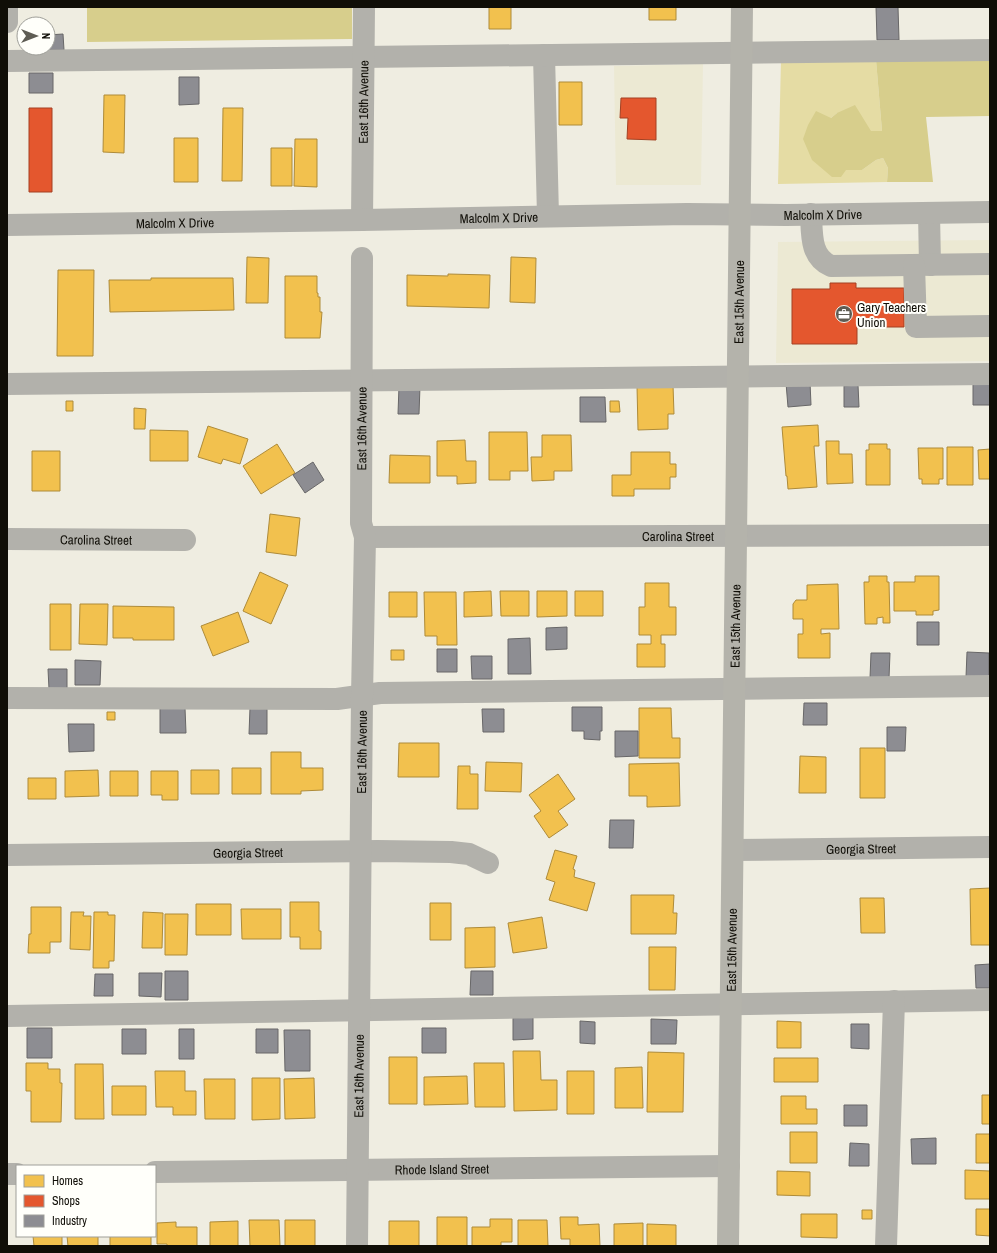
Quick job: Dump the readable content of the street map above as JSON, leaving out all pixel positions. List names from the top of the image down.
{
  "streets": {
    "main road": ["East 15th Avenue"],
    "street": [
      "East 16th Avenue",
      "Malcolm X Drive",
      "Carolina Street",
      "Georgia Street",
      "Rhode Island Street"
    ]
  },
  "crossings": [
    ["East 16th Avenue", "Malcolm X Drive"],
    ["East 16th Avenue", "Carolina Street"],
    ["East 16th Avenue", "Georgia Street"],
    ["East 16th Avenue", "Rhode Island Street"],
    ["Malcolm X Drive", "East 15th Avenue"],
    ["East 15th Avenue", "Carolina Street"],
    ["East 15th Avenue", "Georgia Street"],
    ["East 15th Avenue", "Rhode Island Street"]
  ],
  "places": {
    "office": ["Gary Teachers Union"]
  },
  "legend": ["Homes", "Shops", "Industry"],
  "north": "right"
}
